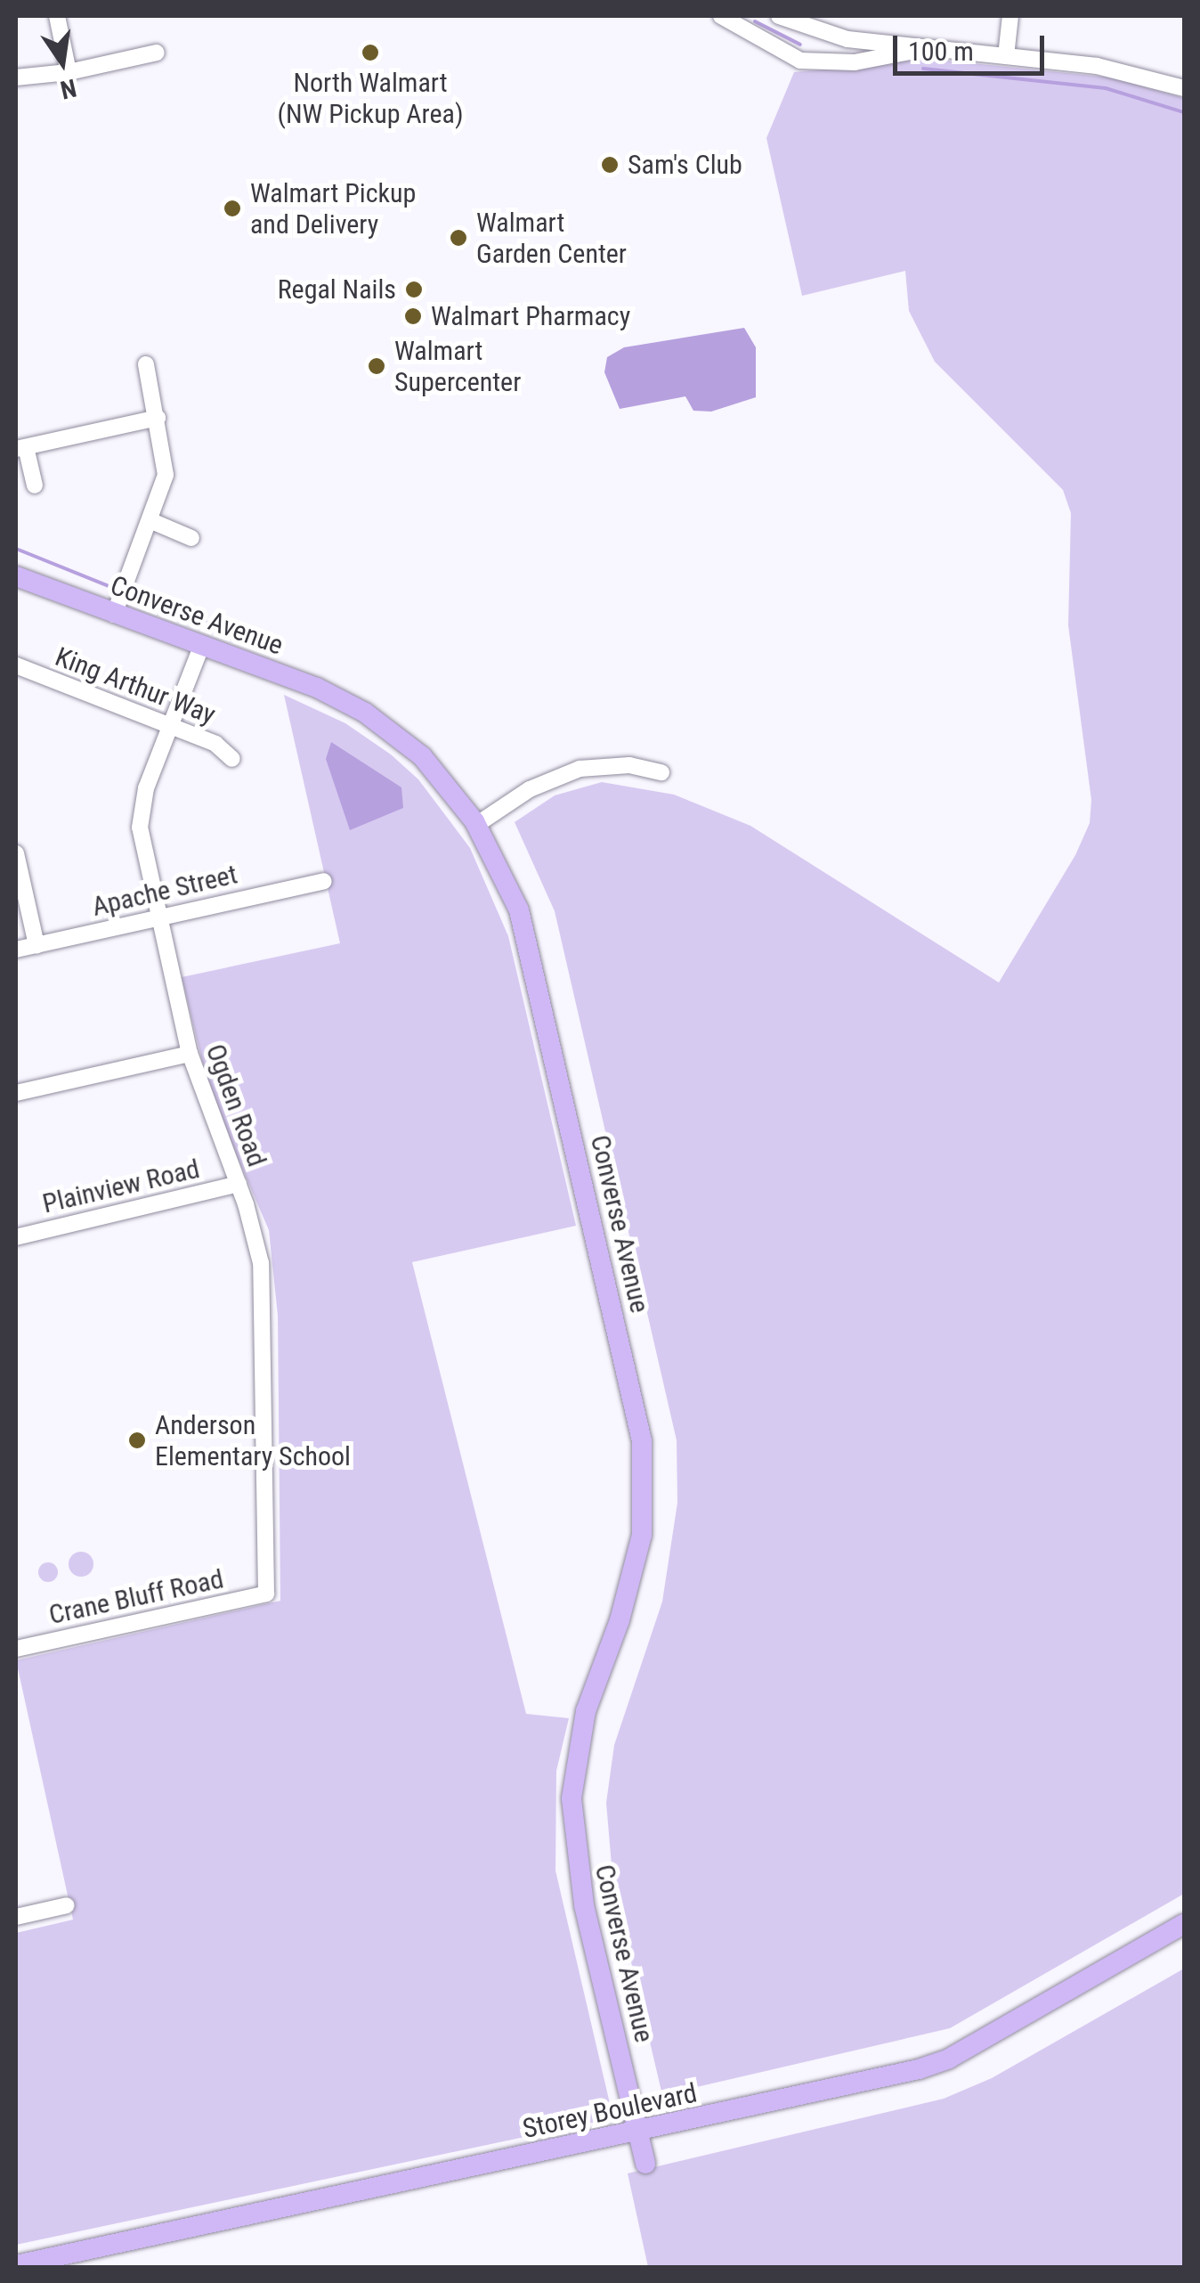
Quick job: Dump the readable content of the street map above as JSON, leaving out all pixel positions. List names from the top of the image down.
{
  "streets": {
    "main road": ["Converse Avenue", "Storey Boulevard"],
    "street": [
      "King Arthur Way",
      "Apache Street",
      "Ogden Road",
      "Plainview Road",
      "Crane Bluff Road"
    ]
  },
  "crossings": [
    ["Converse Avenue", "Ogden Road"],
    ["Converse Avenue", "Storey Boulevard"],
    ["King Arthur Way", "Ogden Road"],
    ["Apache Street", "Ogden Road"],
    ["Ogden Road", "Plainview Road"],
    ["Ogden Road", "Crane Bluff Road"]
  ],
  "places": [
    "North Walmart (NW Pickup Area)",
    "Sam's Club",
    "Walmart Pickup and Delivery",
    "Walmart Garden Center",
    "Regal Nails",
    "Walmart Pharmacy",
    "Walmart Supercenter",
    "Anderson Elementary School"
  ],
  "scale_bar": "100 m",
  "north": "bottom"
}
